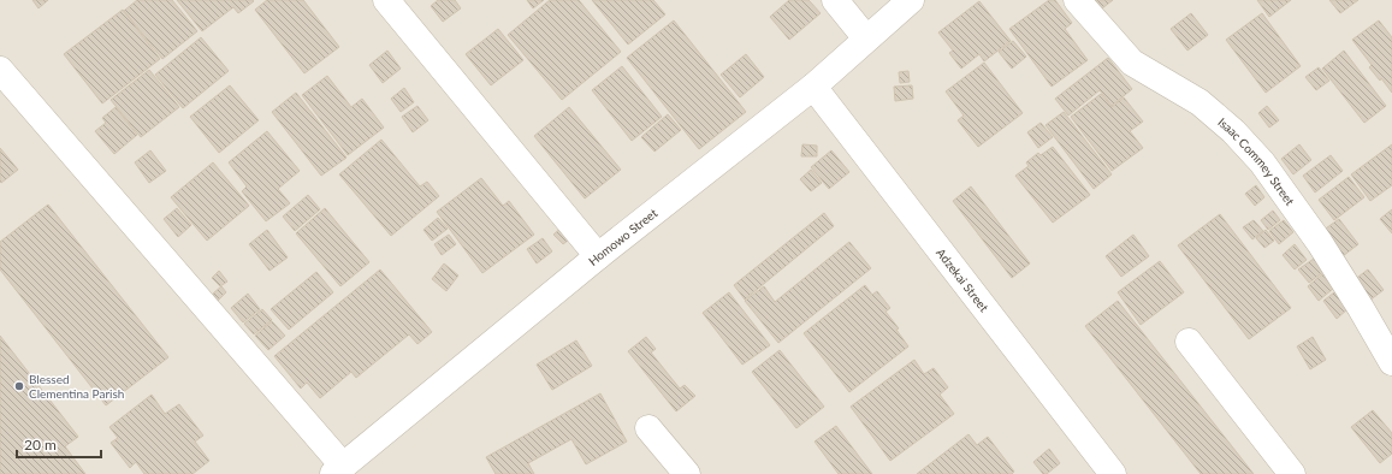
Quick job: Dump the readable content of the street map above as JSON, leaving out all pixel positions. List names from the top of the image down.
{
  "streets": {
    "street": ["Isaac Commey Street", "Homowo Street", "Adzekai Street"]
  },
  "crossings": [
    ["Homowo Street", "Adzekai Street"]
  ],
  "places": ["Blessed Clementina Parish"],
  "scale_bar": "20 m"
}
